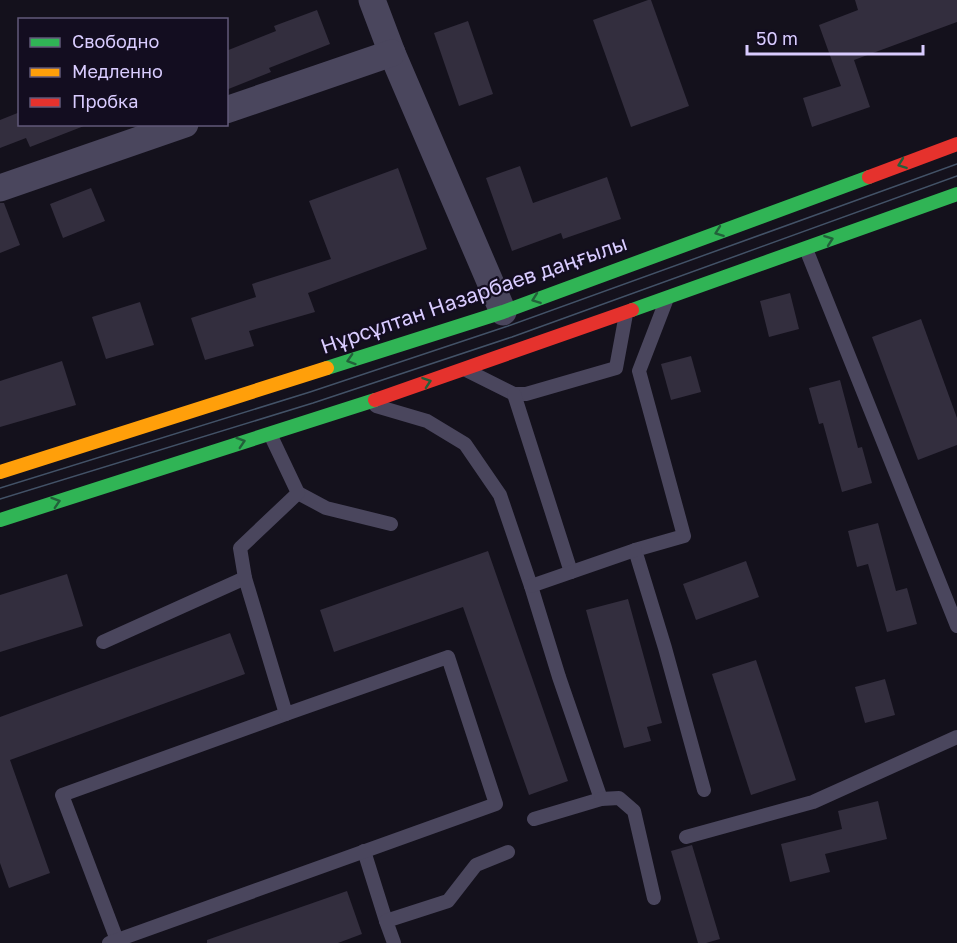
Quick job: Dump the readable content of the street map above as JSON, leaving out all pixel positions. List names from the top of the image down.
{
  "streets": {
    "main road": ["Нұрсұлтан Назарбаев даңғылы"]
  },
  "legend": ["Свободно", "Медленно", "Пробка"],
  "scale_bar": "50 m"
}
